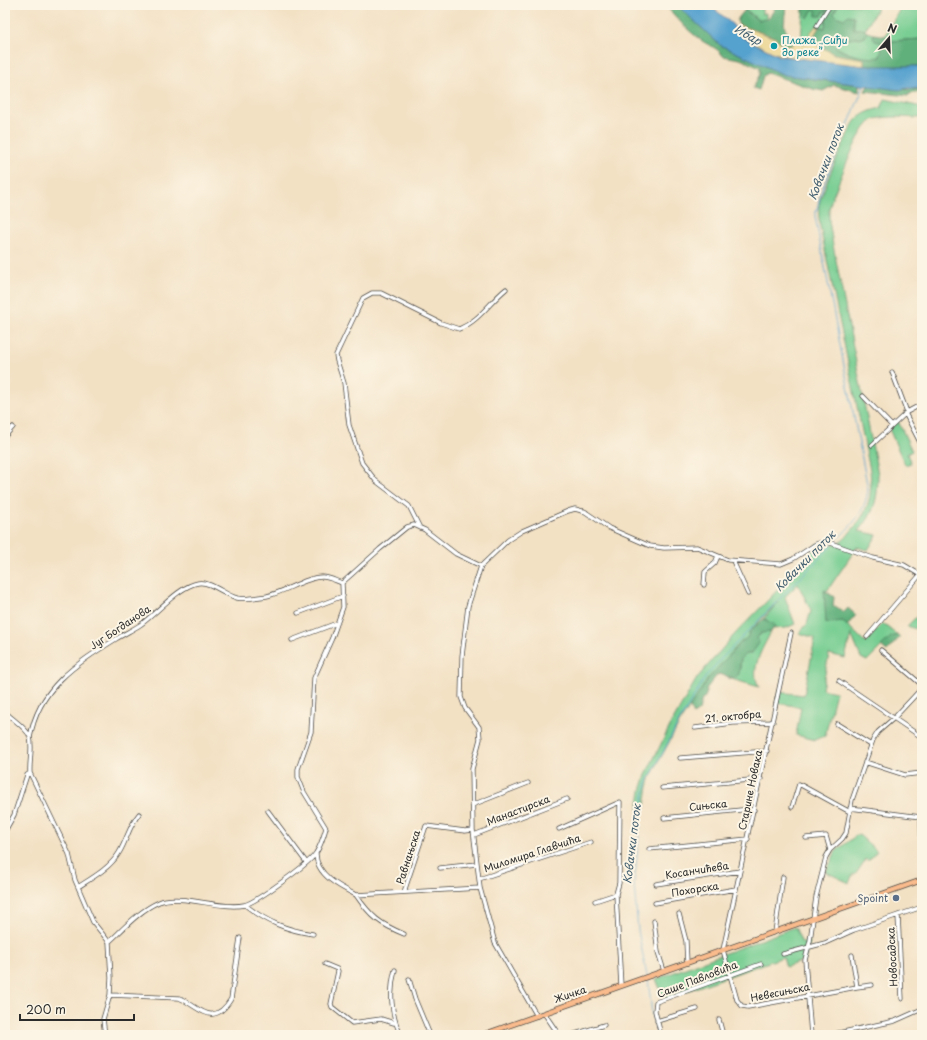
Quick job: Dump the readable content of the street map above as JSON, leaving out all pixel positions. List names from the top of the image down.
{
  "streets": {
    "main road": ["Жичка"],
    "street": [
      "Југ Богданова",
      "21. октобра",
      "Старине Новака",
      "Сињска",
      "Манастирска",
      "Миломира Главчића",
      "Равнањска",
      "Косанчићева",
      "Похорска",
      "Новосадска",
      "Саше Павловића",
      "Невесињска"
    ]
  },
  "crossings": [
    ["21. октобра", "Старине Новака"],
    ["Старине Новака", "Сињска"],
    ["Старине Новака", "Косанчићева"],
    ["Старине Новака", "Похорска"],
    ["Старине Новака", "Невесињска"],
    ["Старине Новака", "Жичка"],
    ["Саше Павловића", "Невесињска"],
    ["Невесињска", "Жичка"]
  ],
  "water": ["Ибар", "Ковачки поток"],
  "places": ["Плажа „Сиђи до реке”", "Spoint"],
  "scale_bar": "200 m",
  "north": "top"
}
